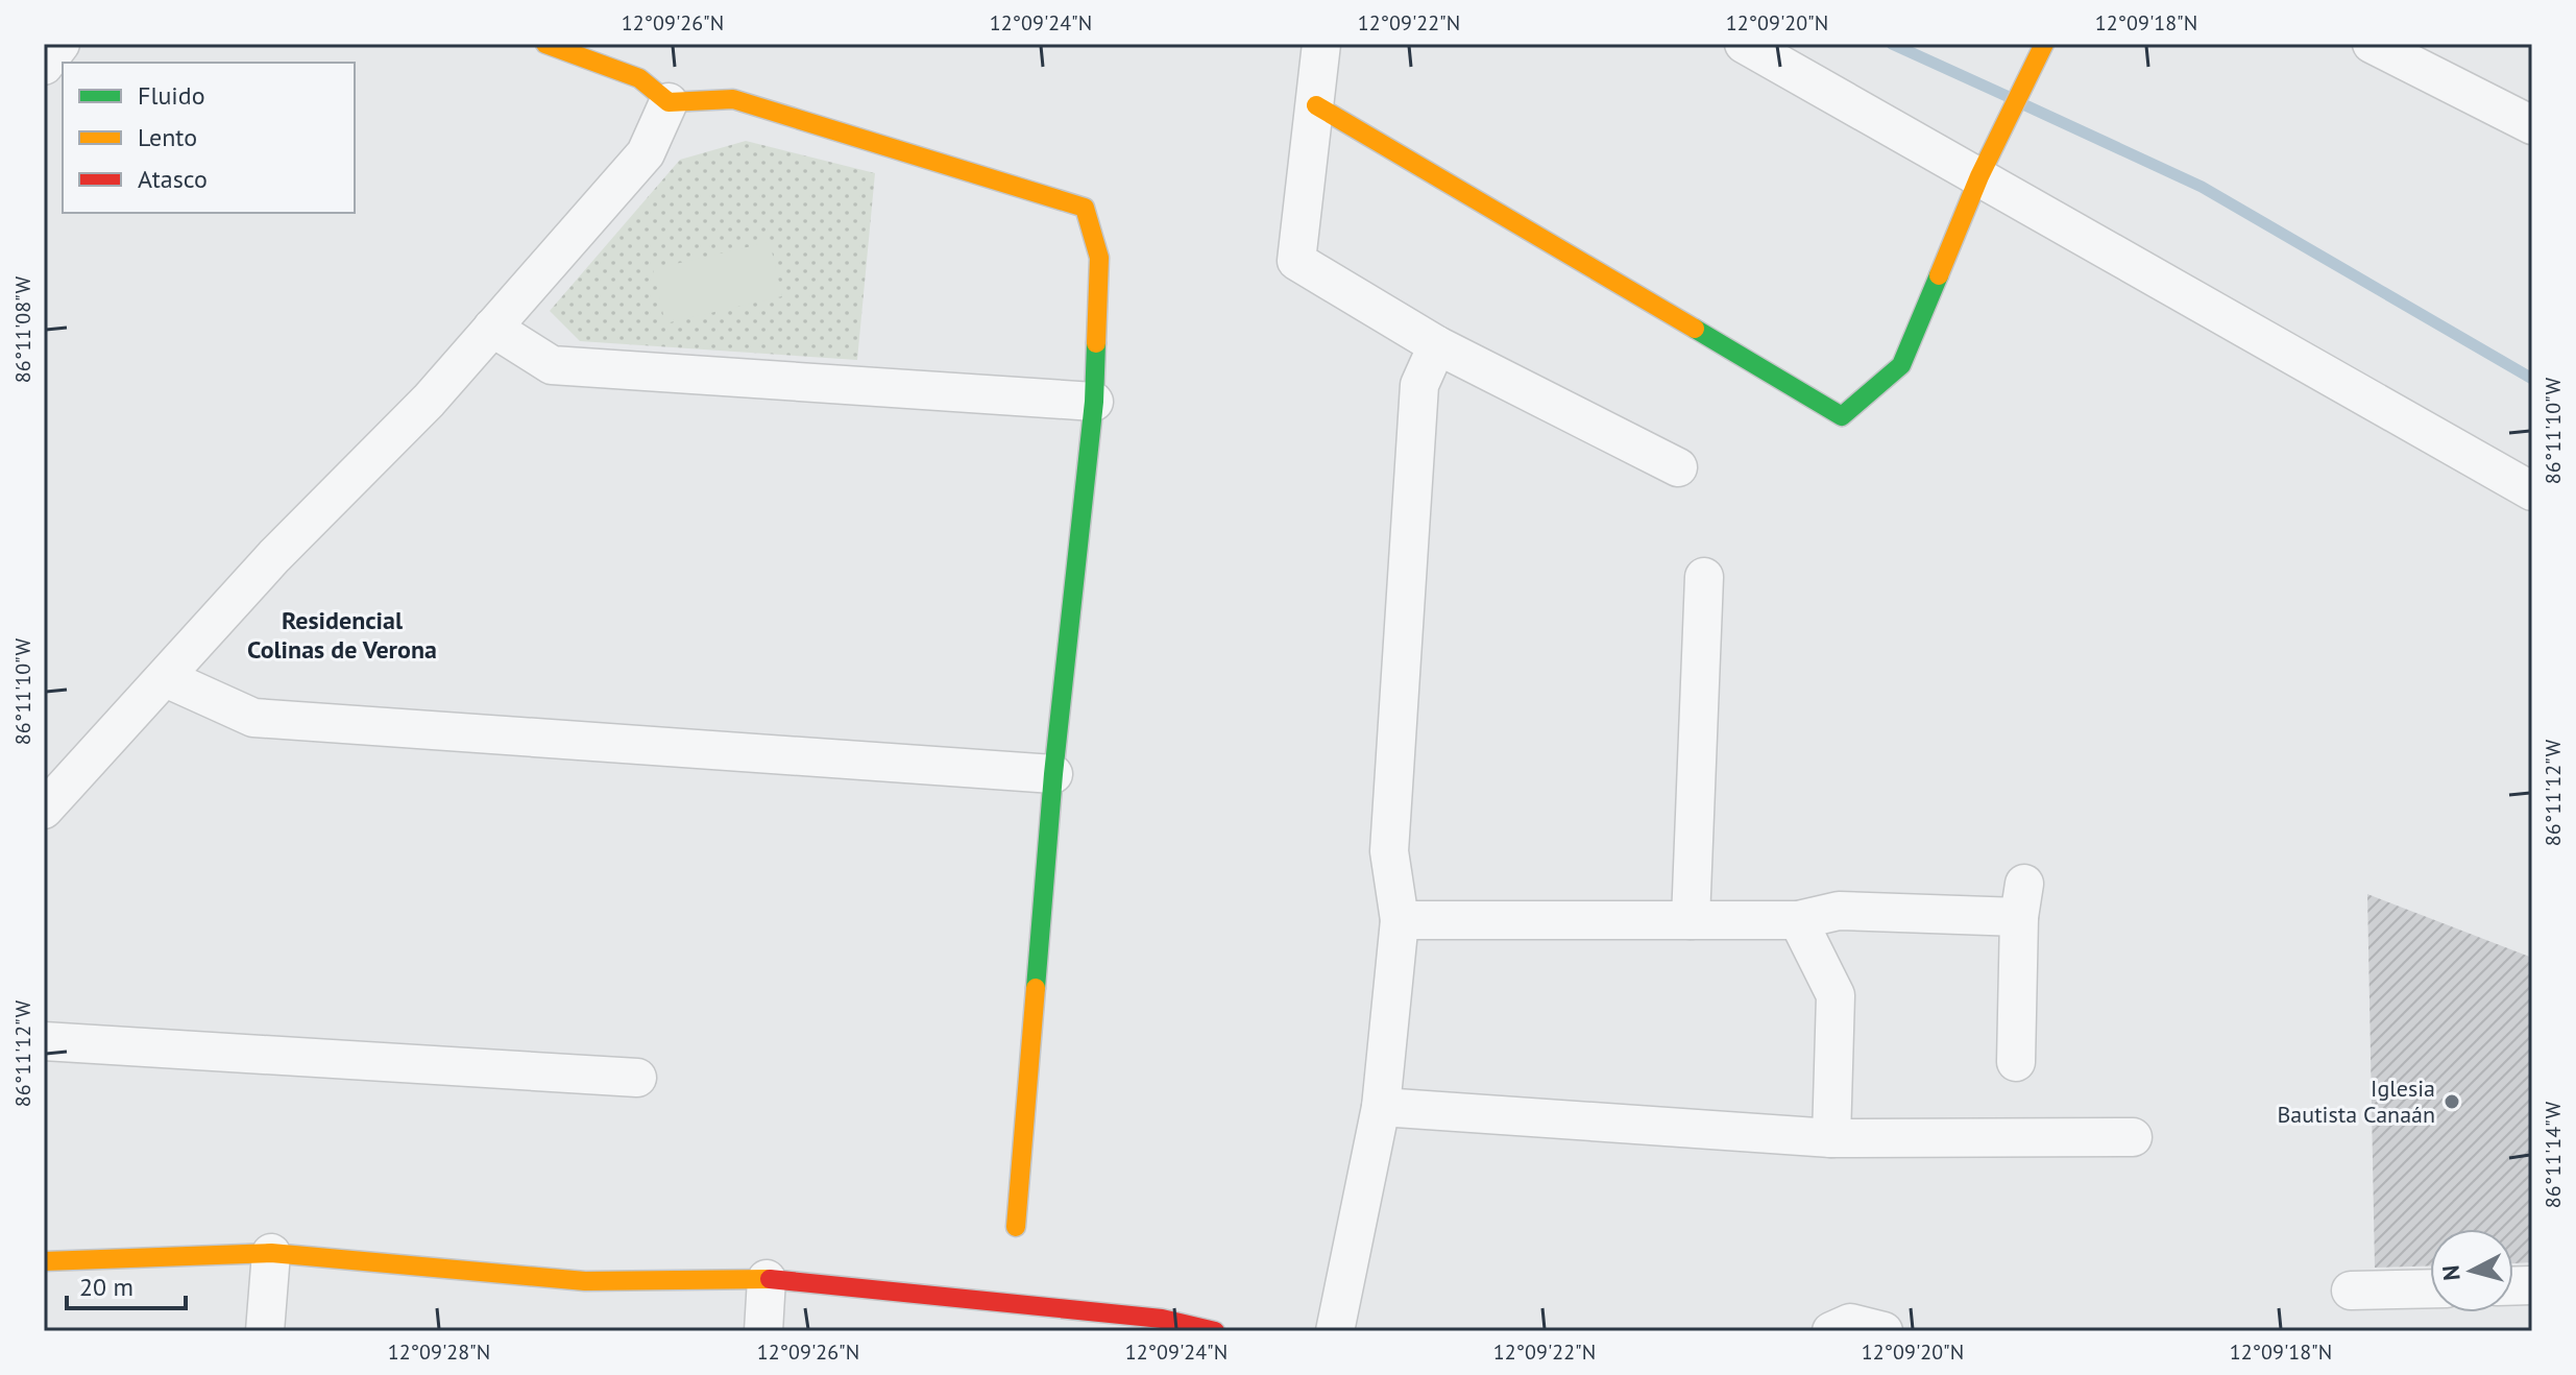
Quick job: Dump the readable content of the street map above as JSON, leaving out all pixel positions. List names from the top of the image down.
{
  "districts": ["Residencial Colinas de Verona"],
  "places": ["Iglesia Bautista Canaán"],
  "legend": ["Fluido", "Lento", "Atasco"],
  "scale_bar": "20 m",
  "north": "left",
  "coordinates": [
    "12°09'26\"N",
    "12°09'24\"N",
    "12°09'22\"N",
    "12°09'20\"N",
    "12°09'18\"N",
    "86°11'08\"W",
    "86°11'10\"W",
    "86°11'12\"W",
    "86°11'14\"W",
    "12°09'28\"N"
  ]
}
